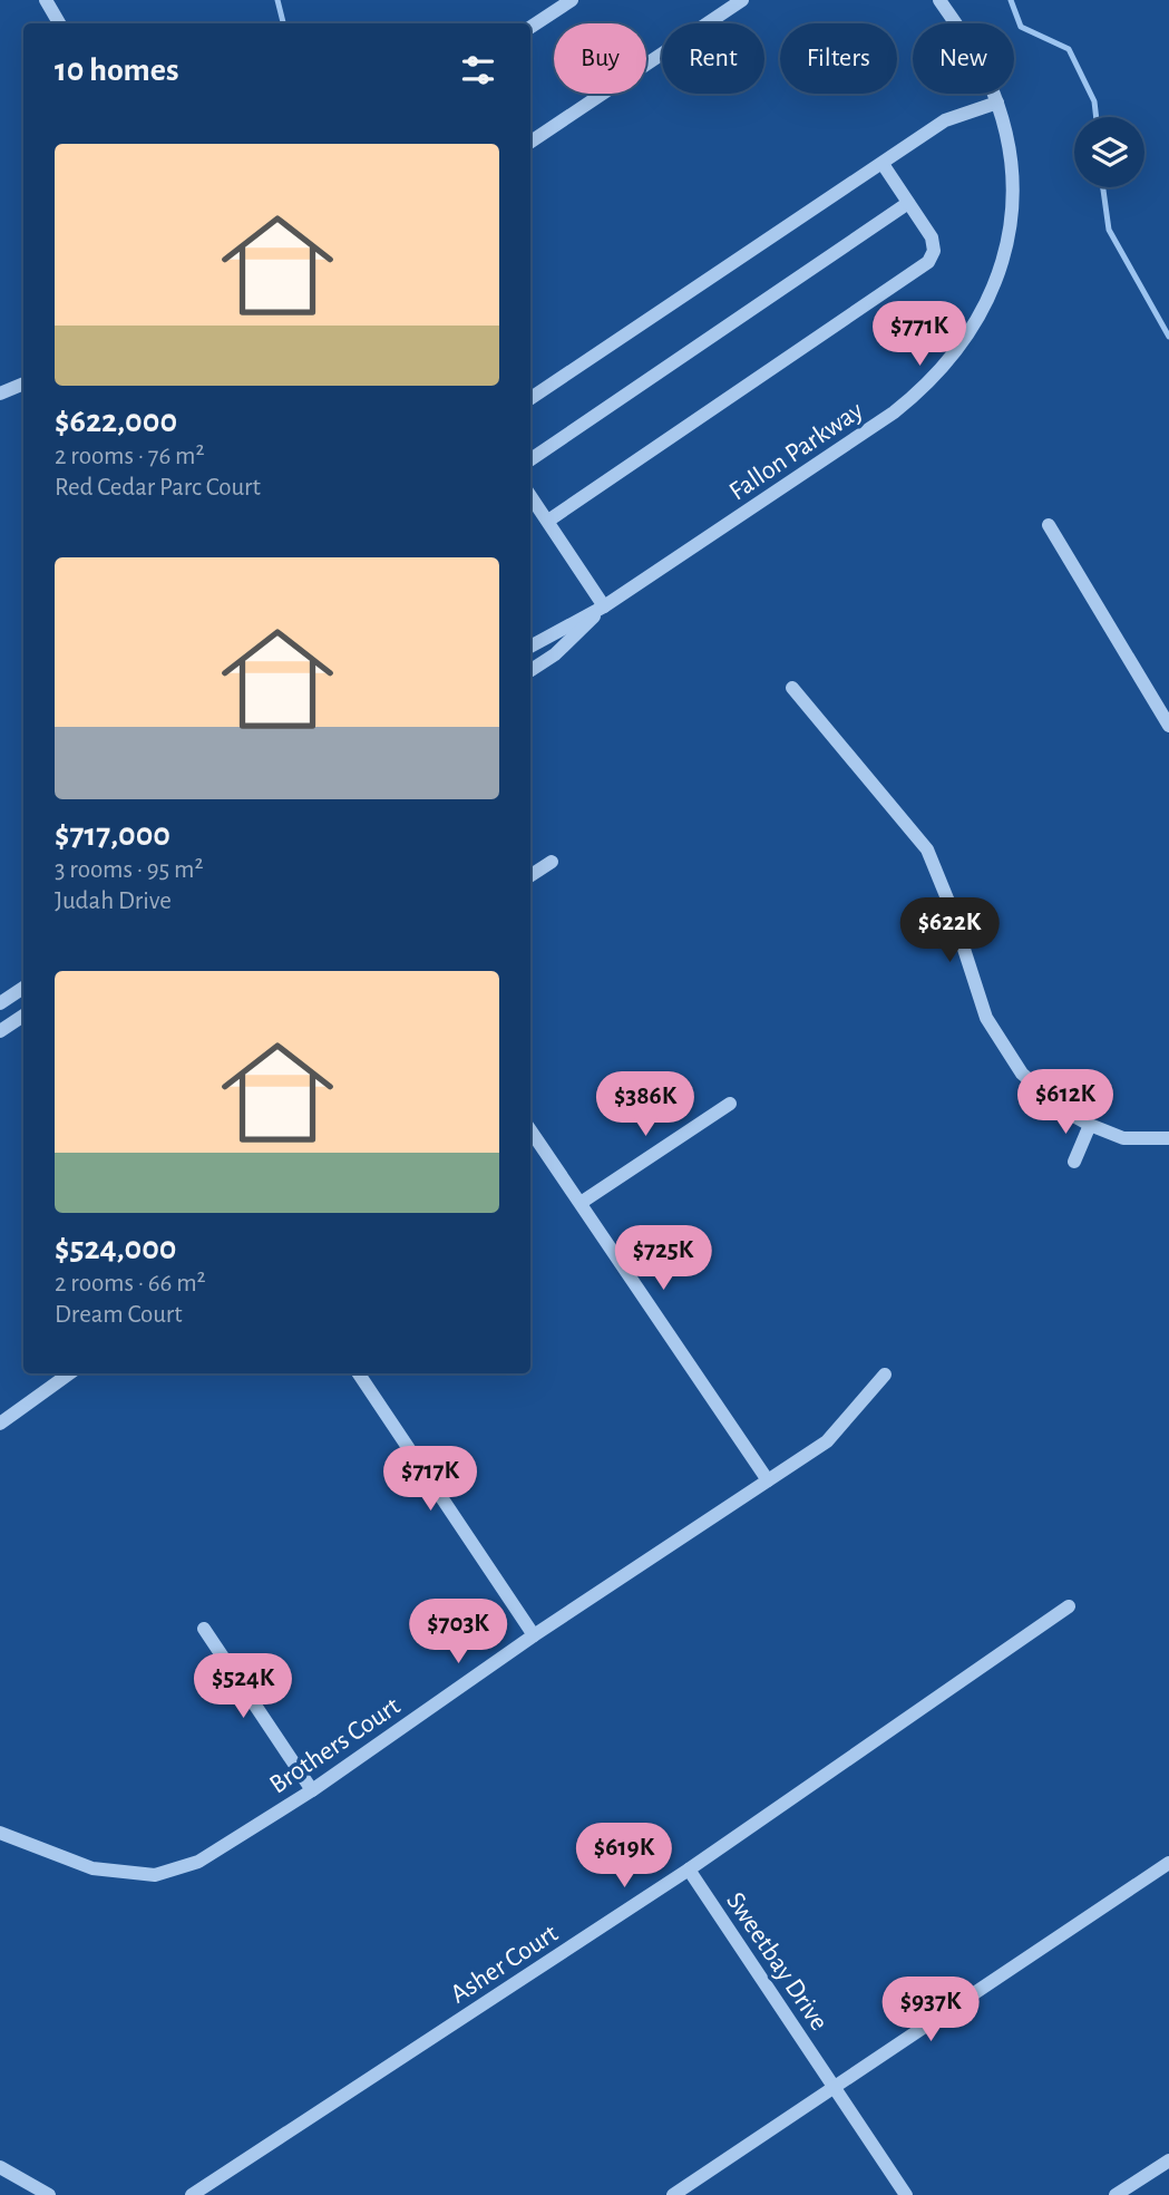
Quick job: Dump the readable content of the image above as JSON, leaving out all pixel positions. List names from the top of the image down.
{
  "streets": {
    "street": [
      "Fallon Parkway",
      "Brothers Court",
      "Sweetbay Drive",
      "Asher Court"
    ]
  },
  "crossings": [
    ["Sweetbay Drive", "Asher Court"]
  ],
  "page": {
    "chip": [
      "Buy",
      "Rent",
      "Filters",
      "New"
    ],
    "heading": "10 homes",
    "list": [
      {
        "name": "$622,000",
        "note": "2 rooms · 76 m² · Red Cedar Parc Court"
      },
      {
        "name": "$717,000",
        "note": "3 rooms · 95 m² · Judah Drive"
      },
      {
        "name": "$524,000",
        "note": "2 rooms · 66 m² · Dream Court"
      }
    ],
    "price": [
      "$771K",
      "$622K",
      "$612K",
      "$386K",
      "$725K",
      "$717K",
      "$703K",
      "$524K",
      "$619K",
      "$937K"
    ]
  }
}
